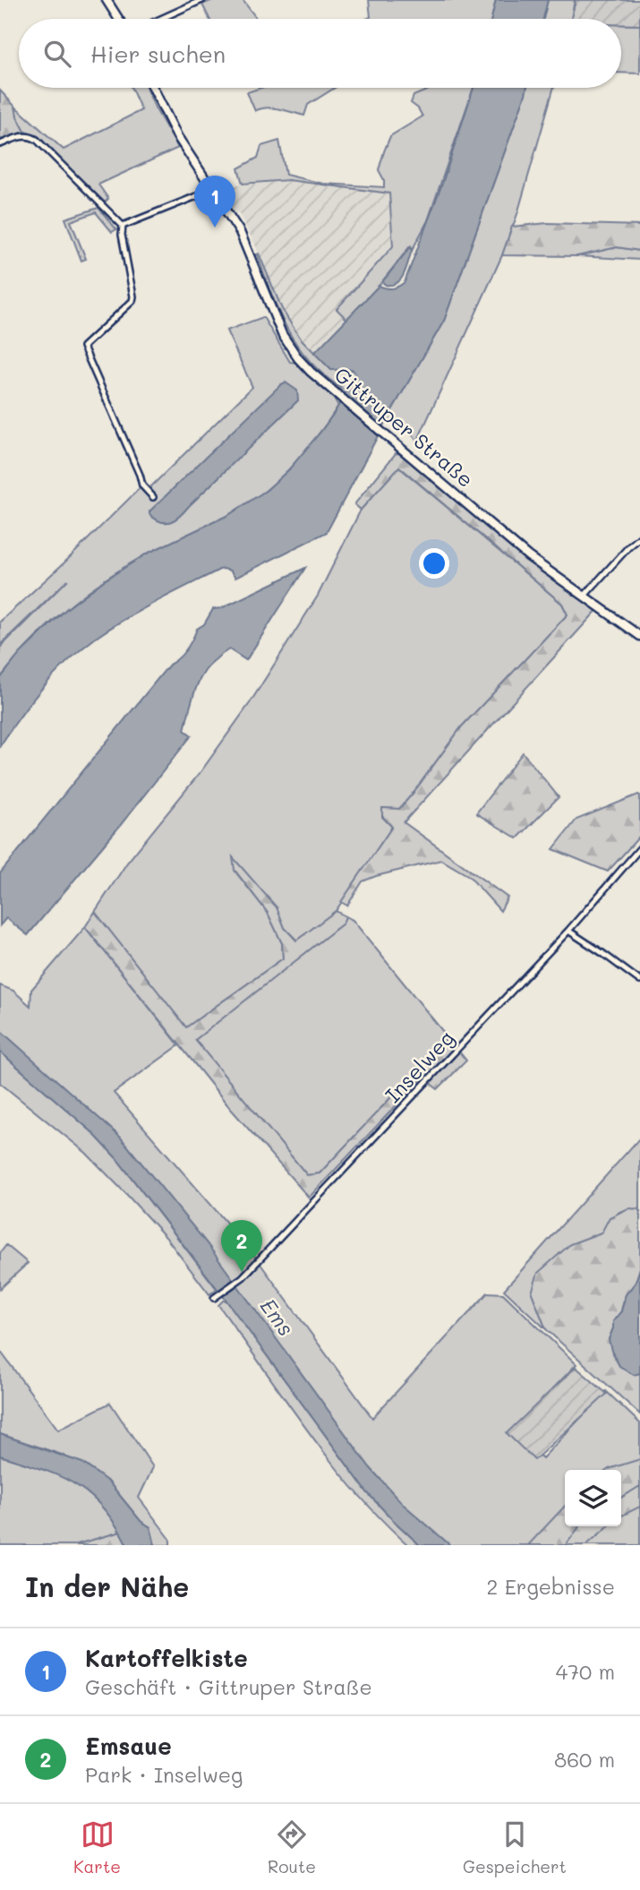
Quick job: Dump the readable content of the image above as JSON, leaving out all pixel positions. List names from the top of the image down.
{
  "streets": {
    "street": ["Gittruper Straße", "Inselweg"]
  },
  "water": ["Ems"],
  "page": {
    "search": "Hier suchen",
    "pins": ["1", "2"],
    "heading": ["In der Nähe", "2 Ergebnisse"],
    "list": [
      {
        "mark": "1",
        "name": "Kartoffelkiste",
        "note": "Geschäft · Gittruper Straße",
        "value": "470 m"
      },
      {
        "mark": "2",
        "name": "Emsaue",
        "note": "Park · Inselweg",
        "value": "860 m"
      }
    ],
    "nav": ["Karte", "Route", "Gespeichert"]
  }
}
